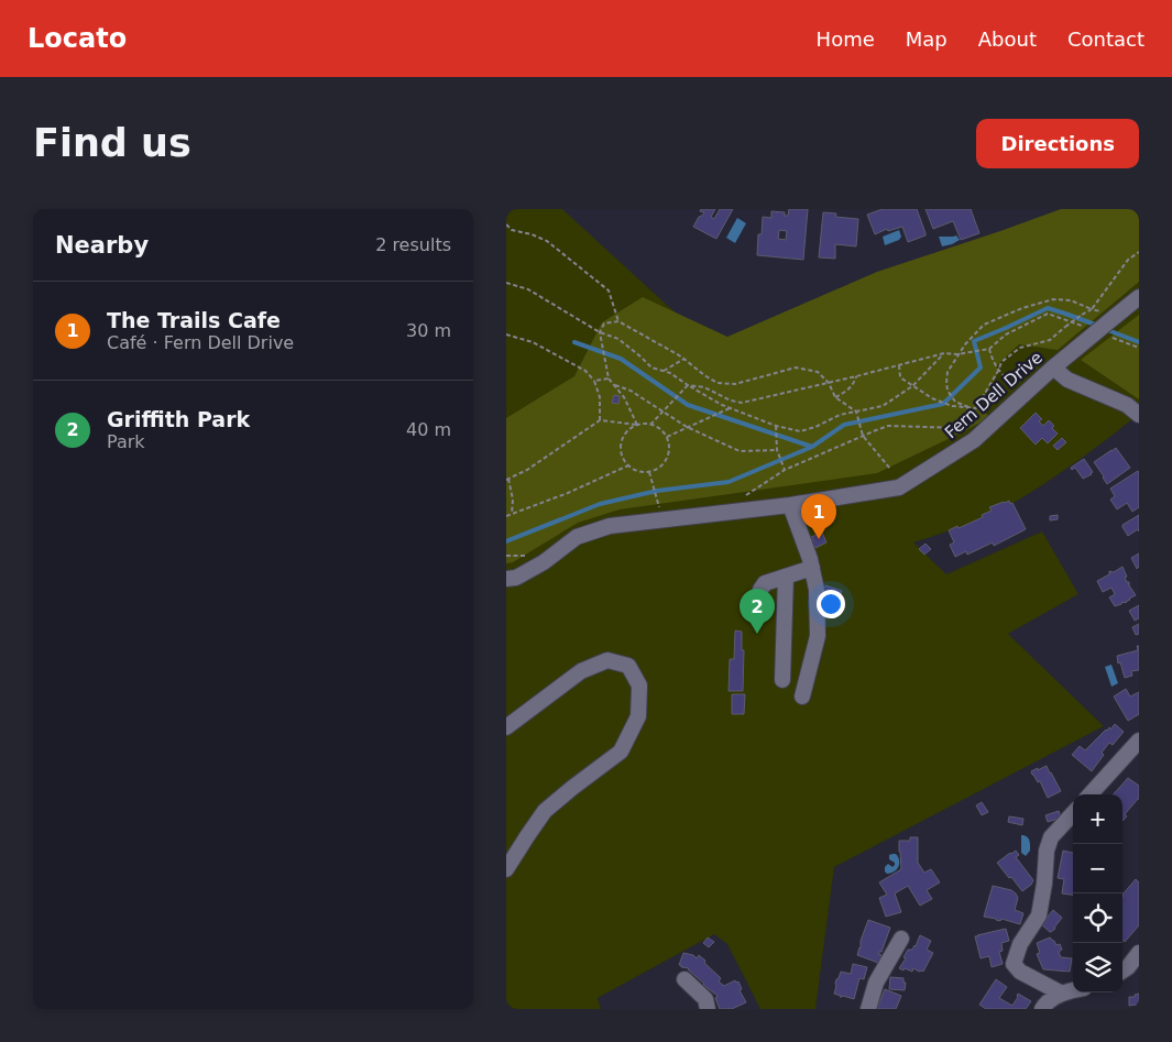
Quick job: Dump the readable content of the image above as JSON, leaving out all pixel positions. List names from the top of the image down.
{
  "streets": {
    "street": ["Fern Dell Drive"]
  },
  "page": {
    "header": "Locato",
    "nav": [
      "Home",
      "Map",
      "About",
      "Contact"
    ],
    "buttons": "Directions",
    "title": "Find us",
    "heading": ["Nearby", "2 results"],
    "list": [
      {
        "mark": "1",
        "name": "The Trails Cafe",
        "note": "Café · Fern Dell Drive",
        "value": "30 m"
      },
      {
        "mark": "2",
        "name": "Griffith Park",
        "note": "Park",
        "value": "40 m"
      }
    ],
    "pins": ["1", "2"],
    "map_buttons": ["+", "−"]
  }
}
